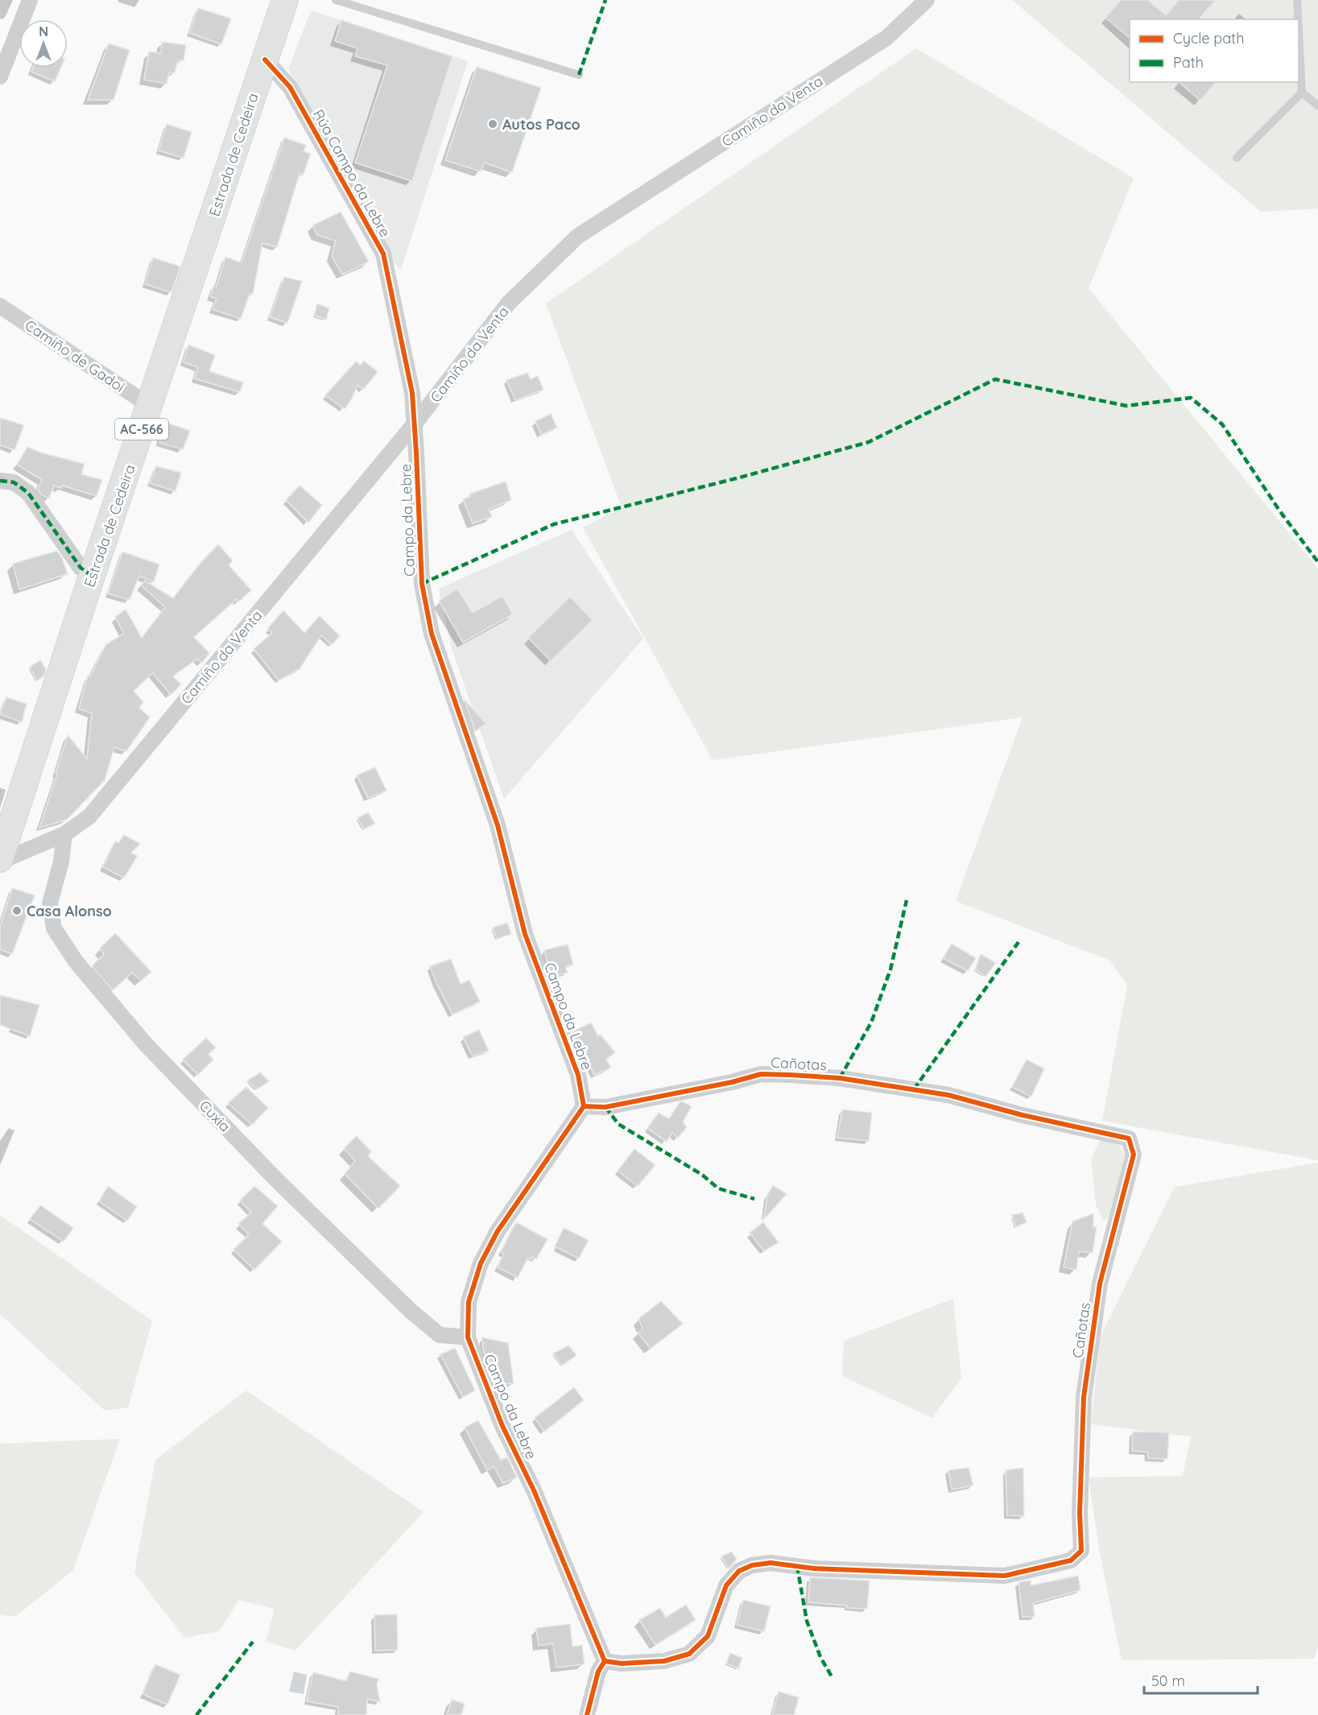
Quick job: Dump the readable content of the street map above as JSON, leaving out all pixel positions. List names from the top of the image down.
{
  "streets": {
    "main road": ["Estrada de Cedeira", "AC-566"],
    "street": [
      "Camiño da Venta",
      "Rúa Campo da Lebre",
      "Camiño de Gadoi",
      "Campo da Lebre",
      "Cañotas",
      "Cuxia"
    ]
  },
  "crossings": [
    ["Camiño da Venta", "Estrada de Cedeira"],
    ["Camiño da Venta", "Rúa Campo da Lebre"],
    ["Camiño da Venta", "Campo da Lebre"],
    ["Camiño da Venta", "Cuxia"],
    ["Estrada de Cedeira", "Rúa Campo da Lebre"],
    ["Estrada de Cedeira", "Camiño de Gadoi"],
    ["Rúa Campo da Lebre", "Campo da Lebre"],
    ["Campo da Lebre", "Cañotas"],
    ["Campo da Lebre", "Cuxia"]
  ],
  "places": ["Autos Paco", "Casa Alonso"],
  "legend": ["Cycle path", "Path"],
  "scale_bar": "50 m",
  "north": "top"
}
